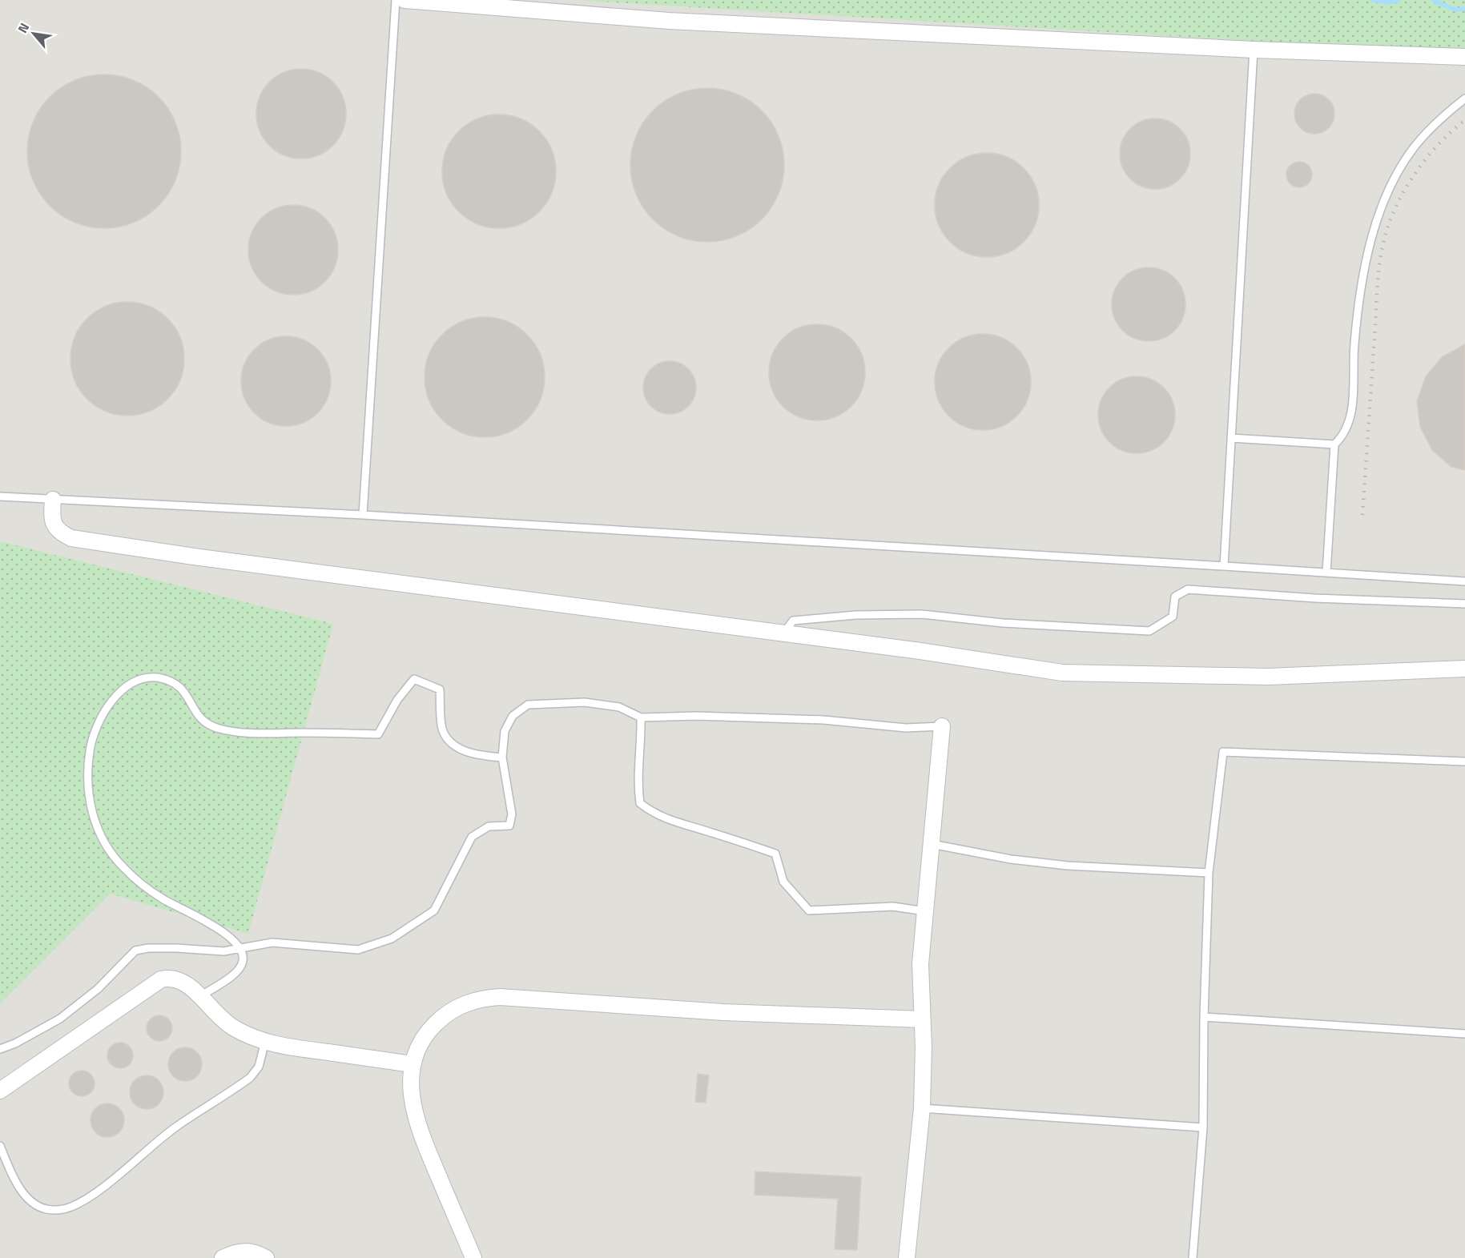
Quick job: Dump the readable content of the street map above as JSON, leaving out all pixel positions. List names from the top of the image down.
{
  "north": "top left"
}
